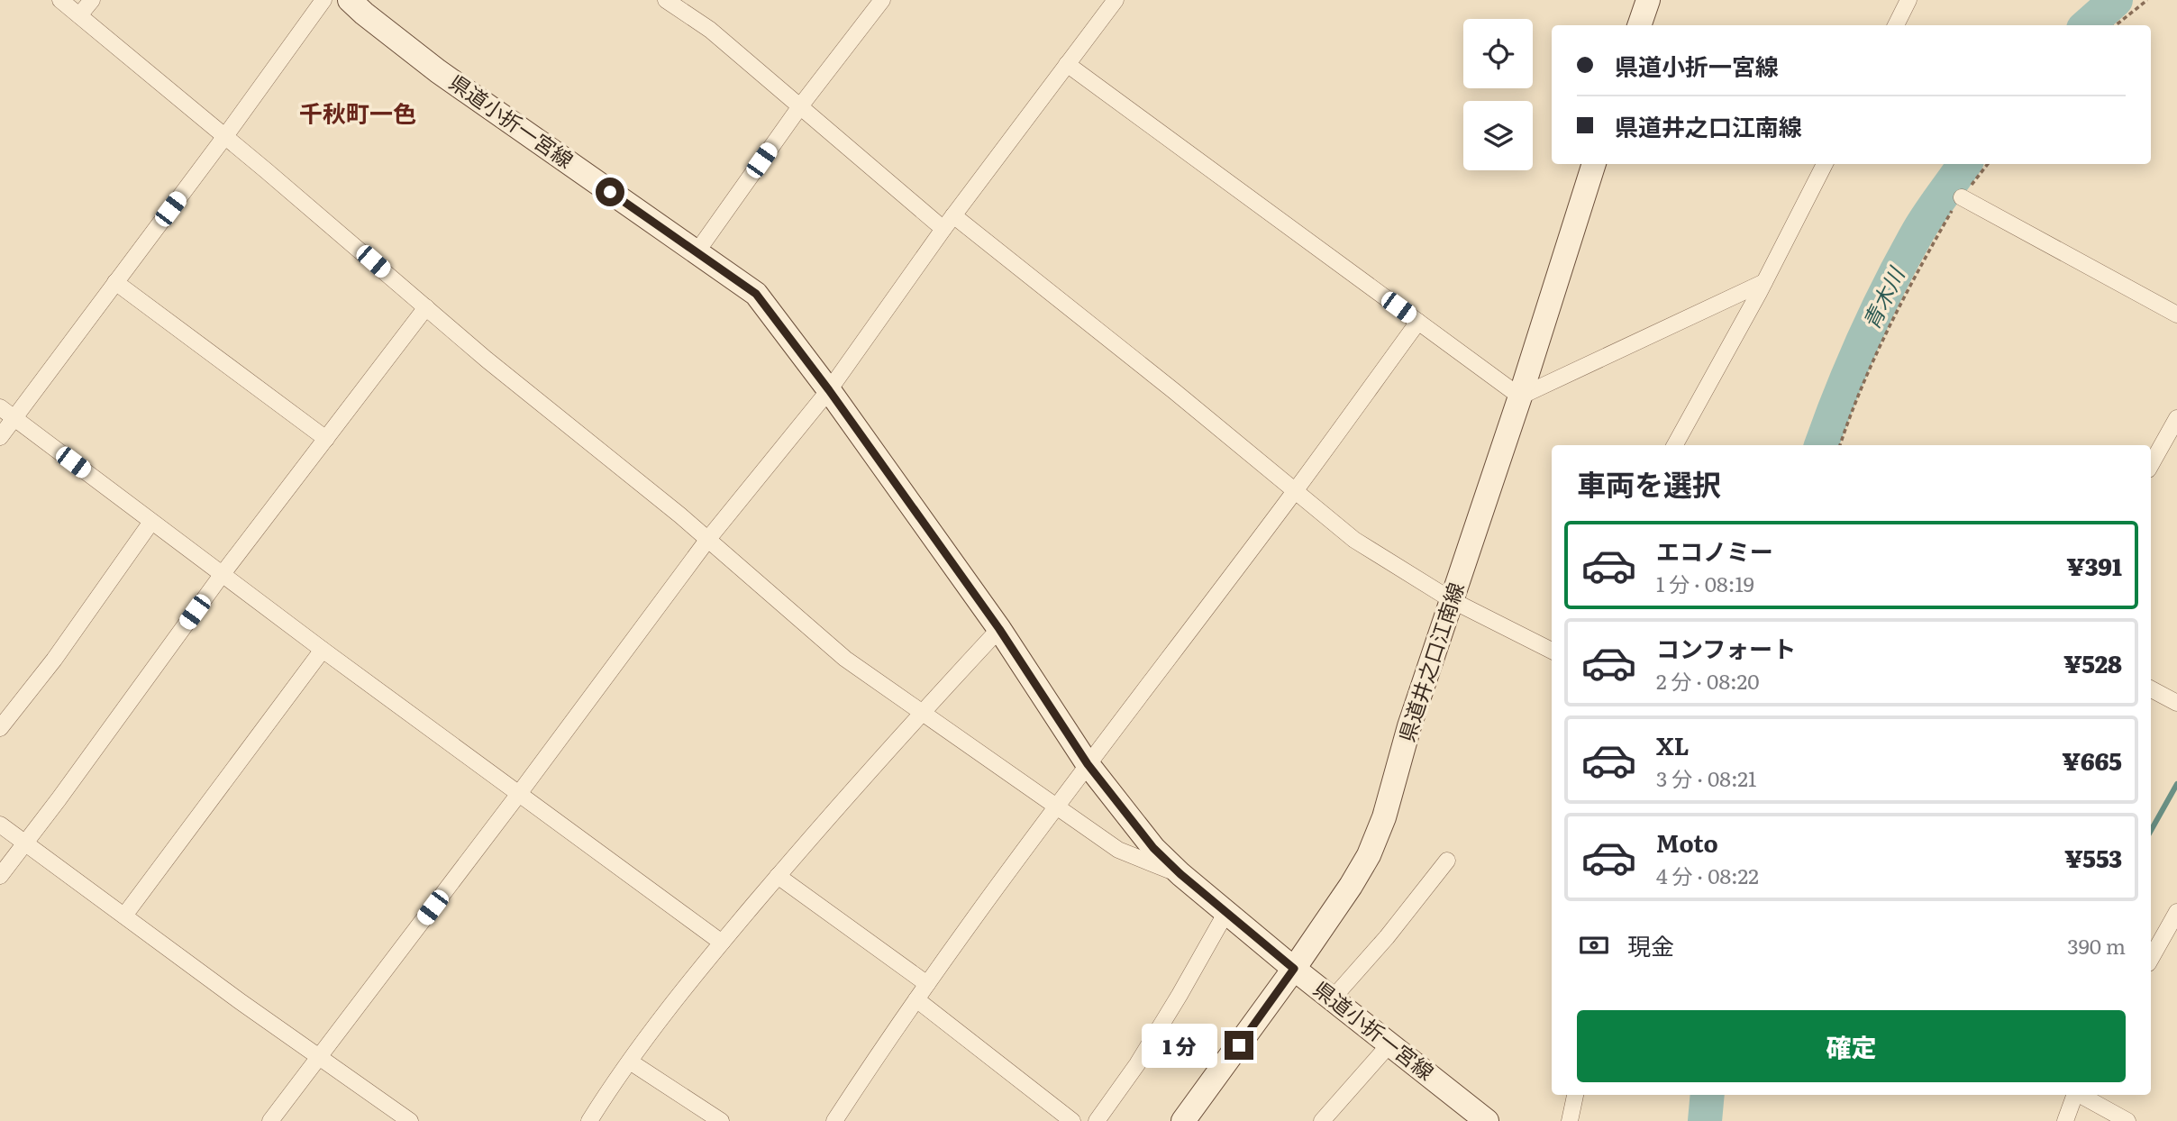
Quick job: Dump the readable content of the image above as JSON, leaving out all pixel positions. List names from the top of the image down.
{
  "streets": {
    "main road": ["県道小折一宮線", "県道井之口江南線"]
  },
  "crossings": [
    ["県道小折一宮線", "県道井之口江南線"]
  ],
  "districts": ["千秋町一色"],
  "water": ["青木川"],
  "page": {
    "banner": ["県道小折一宮線", "県道井之口江南線"],
    "heading": "車両を選択",
    "list": [
      {
        "name": "エコノミー",
        "note": "1 分 · 08:19",
        "value": "¥391"
      },
      {
        "name": "コンフォート",
        "note": "2 分 · 08:20",
        "value": "¥528"
      },
      {
        "name": "XL",
        "note": "3 分 · 08:21",
        "value": "¥665"
      },
      {
        "name": "Moto",
        "note": "4 分 · 08:22",
        "value": "¥553"
      }
    ],
    "pay": ["現金", "390 m"],
    "buttons": "確定",
    "bubble": "1 分"
  }
}
